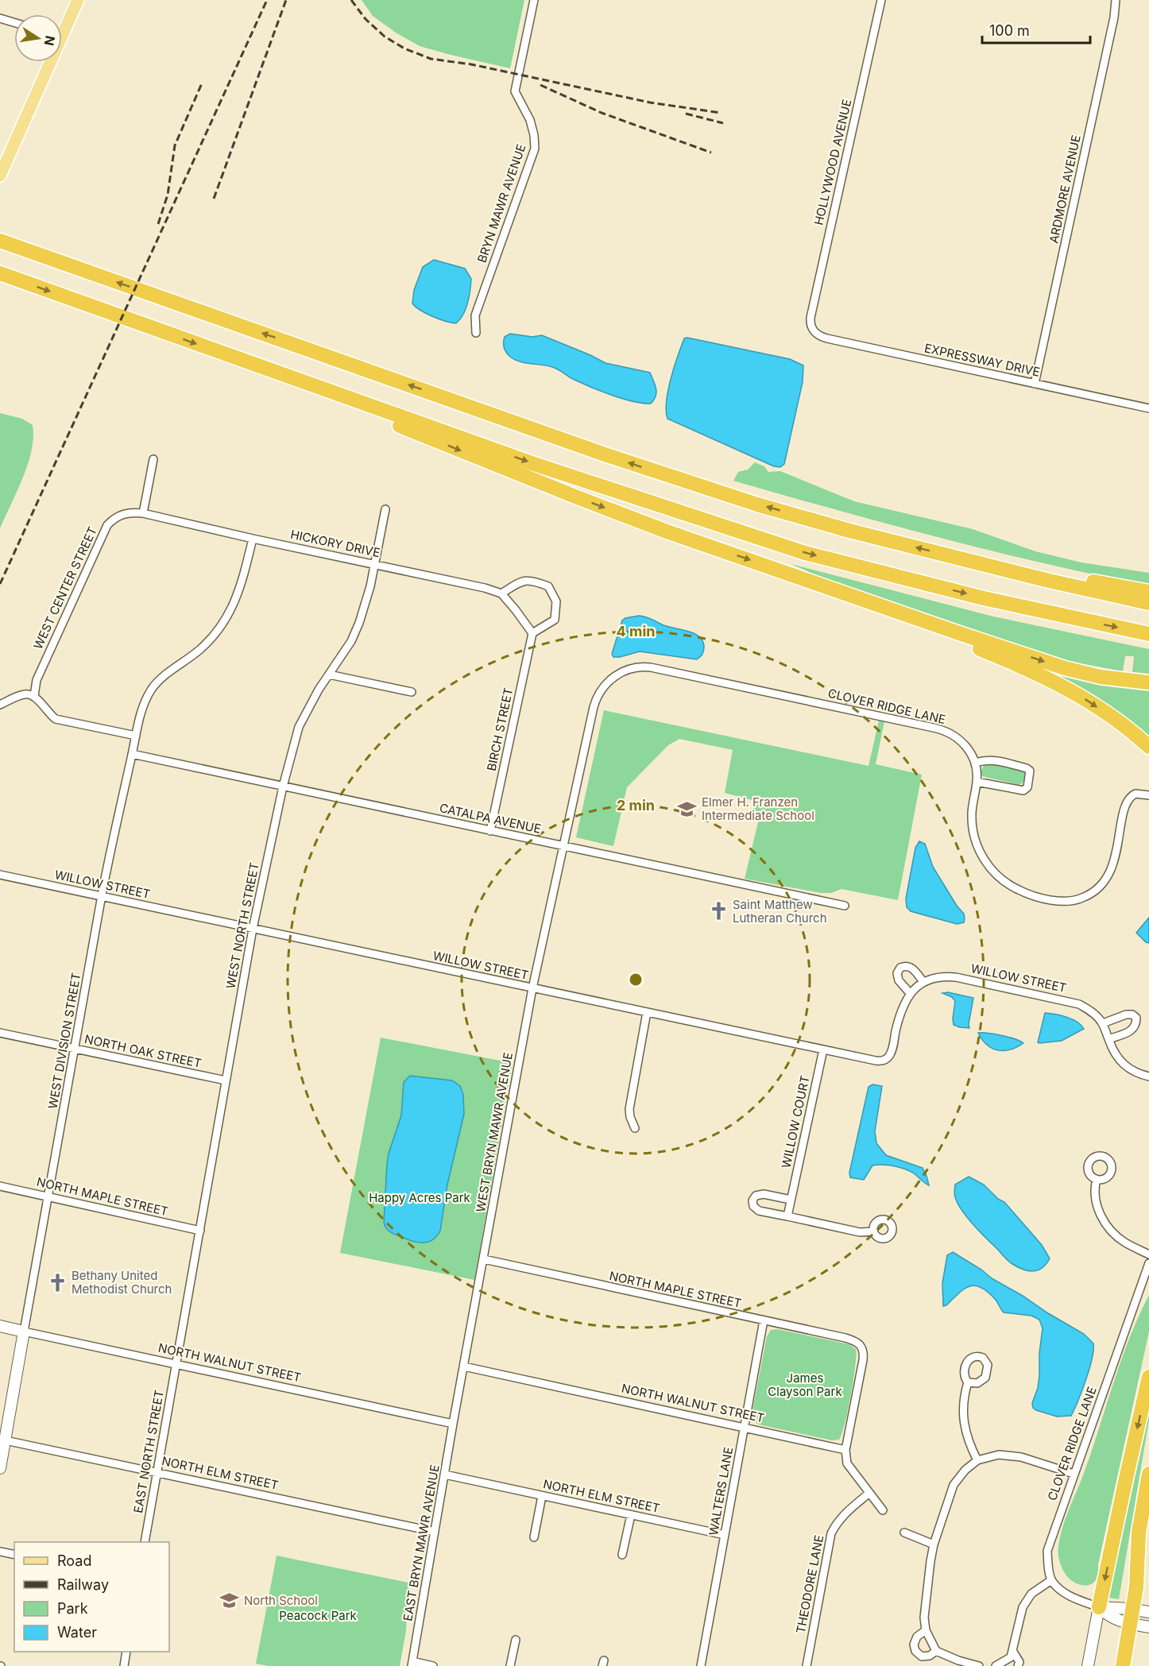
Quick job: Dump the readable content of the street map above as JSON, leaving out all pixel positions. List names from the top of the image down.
{
  "streets": {
    "street": [
      "HOLLYWOOD AVENUE",
      "ARDMORE AVENUE",
      "BRYN MAWR AVENUE",
      "EXPRESSWAY DRIVE",
      "HICKORY DRIVE",
      "WEST CENTER STREET",
      "CLOVER RIDGE LANE",
      "BIRCH STREET",
      "CATALPA AVENUE",
      "WILLOW STREET",
      "WEST NORTH STREET",
      "WEST DIVISION STREET",
      "NORTH OAK STREET",
      "WILLOW COURT",
      "WEST BRYN MAWR AVENUE",
      "NORTH MAPLE STREET",
      "NORTH WALNUT STREET",
      "EAST NORTH STREET",
      "NORTH ELM STREET",
      "WALTERS LANE",
      "EAST BRYN MAWR AVENUE",
      "THEODORE LANE"
    ]
  },
  "crossings": [
    ["HOLLYWOOD AVENUE", "EXPRESSWAY DRIVE"],
    ["ARDMORE AVENUE", "EXPRESSWAY DRIVE"],
    ["HICKORY DRIVE", "WEST CENTER STREET"],
    ["HICKORY DRIVE", "WEST NORTH STREET"],
    ["CLOVER RIDGE LANE", "CATALPA AVENUE"],
    ["CLOVER RIDGE LANE", "WEST BRYN MAWR AVENUE"],
    ["BIRCH STREET", "CATALPA AVENUE"],
    ["CATALPA AVENUE", "WEST NORTH STREET"],
    ["CATALPA AVENUE", "WEST DIVISION STREET"],
    ["CATALPA AVENUE", "WEST BRYN MAWR AVENUE"],
    ["WILLOW STREET", "WEST NORTH STREET"],
    ["WILLOW STREET", "WEST DIVISION STREET"],
    ["WILLOW STREET", "WILLOW COURT"],
    ["WILLOW STREET", "WEST BRYN MAWR AVENUE"],
    ["WEST NORTH STREET", "NORTH OAK STREET"],
    ["WEST NORTH STREET", "NORTH MAPLE STREET"],
    ["WEST NORTH STREET", "NORTH WALNUT STREET"],
    ["WEST NORTH STREET", "EAST NORTH STREET"],
    ["WEST DIVISION STREET", "NORTH OAK STREET"],
    ["WEST DIVISION STREET", "NORTH MAPLE STREET"],
    ["WEST DIVISION STREET", "NORTH WALNUT STREET"],
    ["WEST BRYN MAWR AVENUE", "NORTH MAPLE STREET"],
    ["WEST BRYN MAWR AVENUE", "NORTH WALNUT STREET"],
    ["WEST BRYN MAWR AVENUE", "EAST BRYN MAWR AVENUE"],
    ["NORTH MAPLE STREET", "NORTH WALNUT STREET"],
    ["NORTH MAPLE STREET", "WALTERS LANE"],
    ["NORTH WALNUT STREET", "EAST NORTH STREET"],
    ["NORTH WALNUT STREET", "WALTERS LANE"],
    ["NORTH WALNUT STREET", "EAST BRYN MAWR AVENUE"],
    ["EAST NORTH STREET", "NORTH ELM STREET"],
    ["NORTH ELM STREET", "WALTERS LANE"],
    ["NORTH ELM STREET", "EAST BRYN MAWR AVENUE"]
  ],
  "parks": ["Happy Acres Park", "James Clayson Park", "Peacock Park"],
  "places": {
    "school or university": ["Elmer H. Franzen Intermediate School", "North School"],
    "church": ["Saint Matthew Lutheran Church", "Bethany United Methodist Church"]
  },
  "legend": [
    "Road",
    "Railway",
    "Park",
    "Water"
  ],
  "scale_bar": "100 m",
  "north": "right",
  "rings": ["4 min", "2 min"]
}
